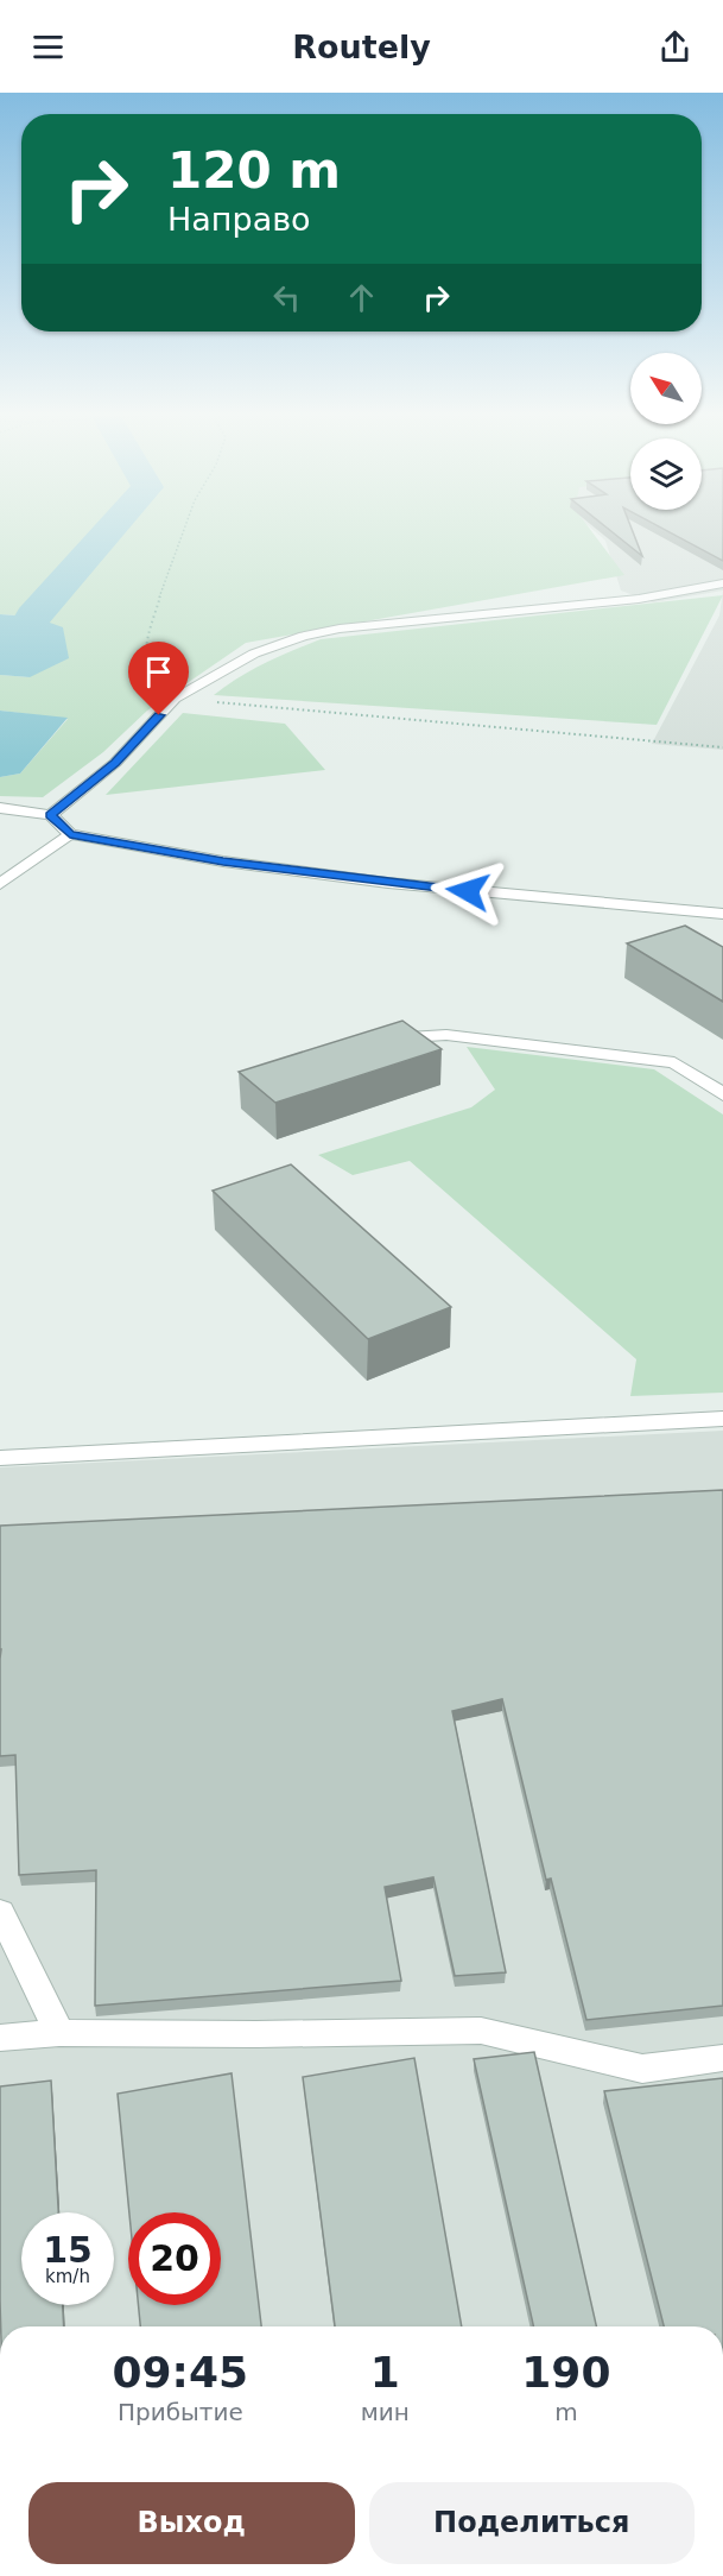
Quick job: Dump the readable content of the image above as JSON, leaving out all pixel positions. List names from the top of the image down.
{
  "north": "top left",
  "page": {
    "header": "Routely",
    "turn": ["120 m", "Направо"],
    "speed": "15 km/h",
    "limit": "20",
    "eta": [
      "09:45",
      "Прибытие",
      "1",
      "мин",
      "190",
      "m"
    ],
    "buttons": ["Выход", "Поделиться"]
  }
}
